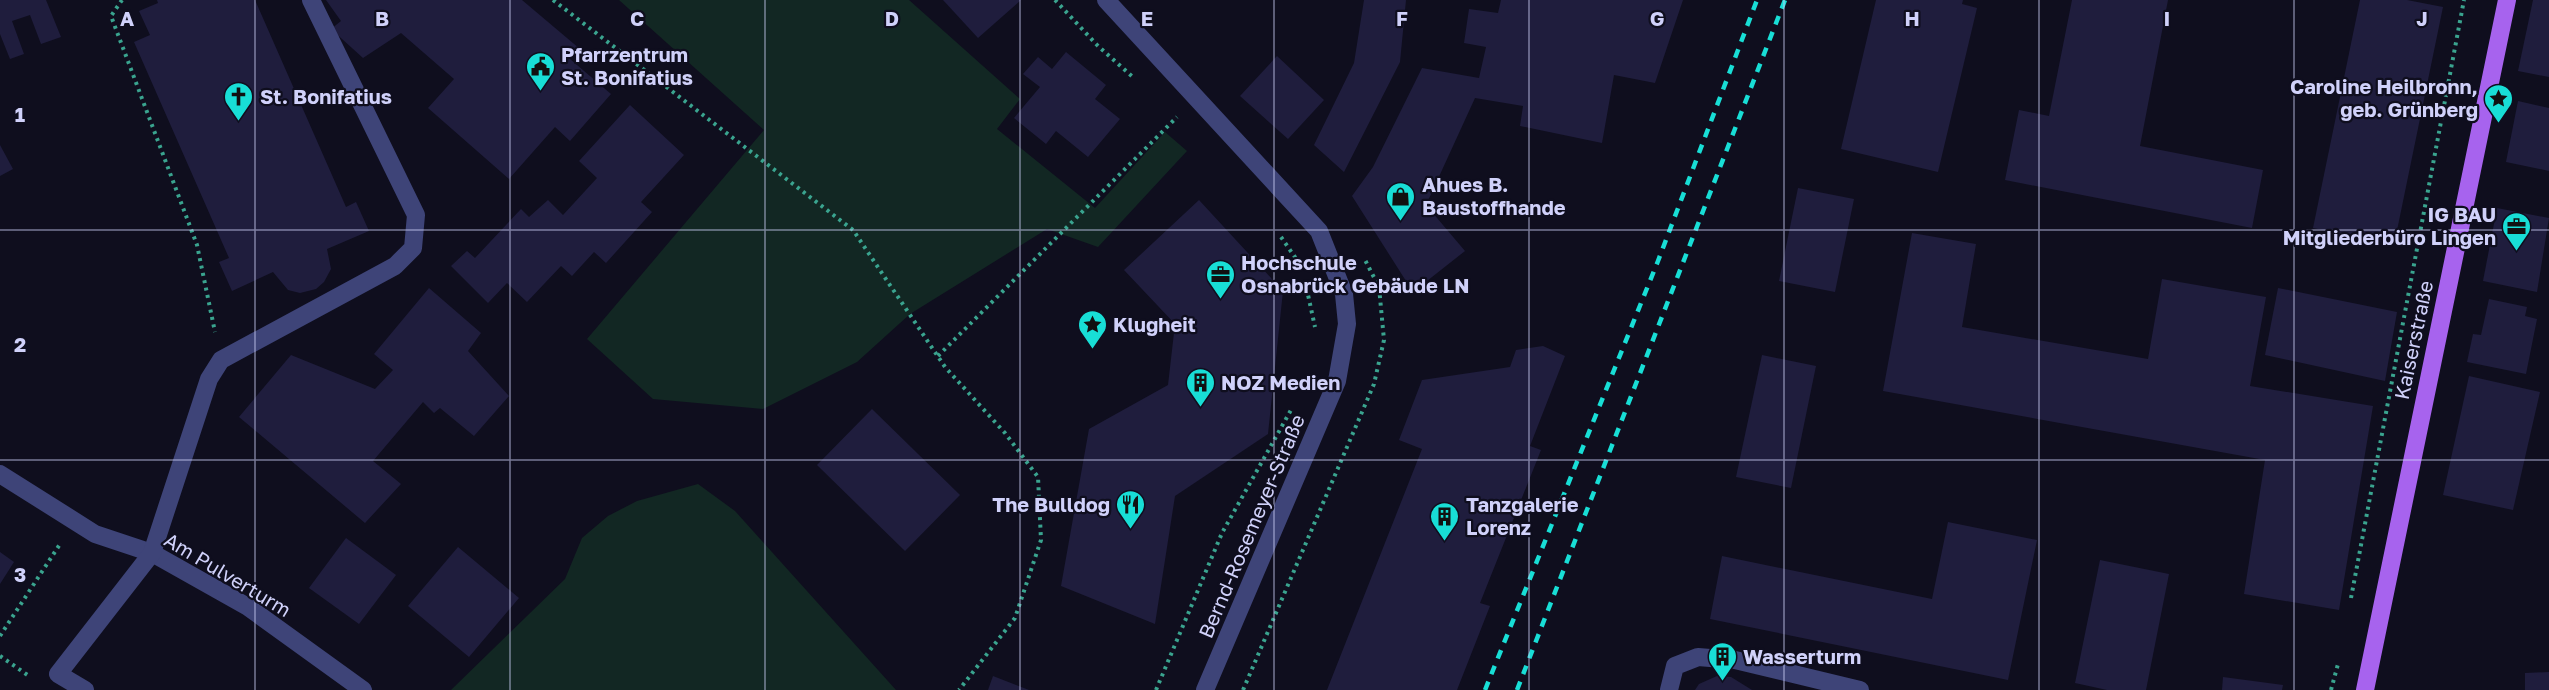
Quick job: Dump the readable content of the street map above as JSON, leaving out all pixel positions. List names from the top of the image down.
{
  "streets": {
    "main road": ["Kaiserstraße"],
    "street": ["Bernd-Rosemeyer-Straße", "Am Pulverturm"]
  },
  "places": {
    "public building": ["Pfarrzentrum St. Bonifatius"],
    "church": ["St. Bonifatius"],
    "place": ["Caroline Heilbronn, geb. Grünberg", "Klugheit"],
    "shop": ["Ahues B. Baustoffhande"],
    "office": ["IG BAU Mitgliederbüro Lingen", "Hochschule Osnabrück Gebäude LN"],
    "building": ["NOZ Medien", "Tanzgalerie Lorenz", "Wasserturm"],
    "restaurant": ["The Bulldog"]
  },
  "grid": {
    "columns": [
      "A",
      "B",
      "C",
      "D",
      "E",
      "F",
      "G",
      "H",
      "I",
      "J"
    ],
    "rows": ["1", "2", "3"]
  }
}
